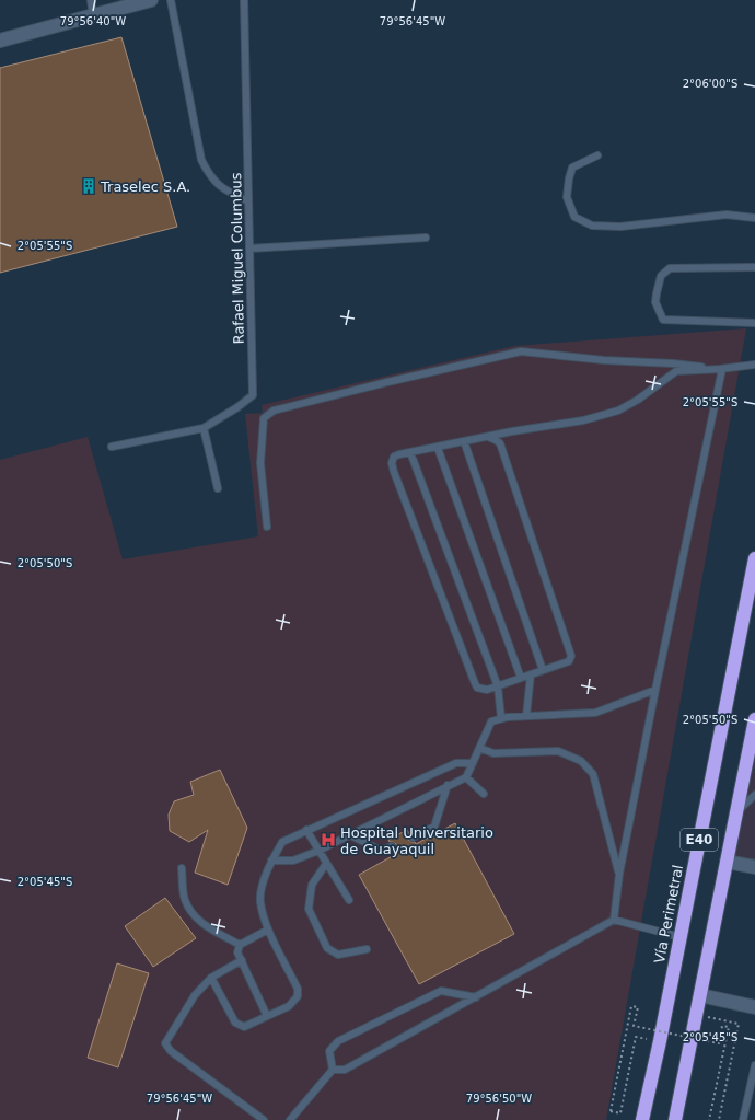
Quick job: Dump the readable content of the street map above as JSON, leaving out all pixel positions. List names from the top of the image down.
{
  "streets": {
    "highway": ["E40", "Vía Perimetral"],
    "lane": ["Rafael Miguel Columbus"]
  },
  "places": {
    "building": ["Traselec S.A."],
    "hospital": ["Hospital Universitario de Guayaquil"]
  },
  "coordinates": [
    "79°56'40\"W",
    "79°56'45\"W",
    "2°06'00\"S",
    "2°05'55\"S",
    "2°05'50\"S",
    "2°05'45\"S",
    "79°56'50\"W"
  ]
}
